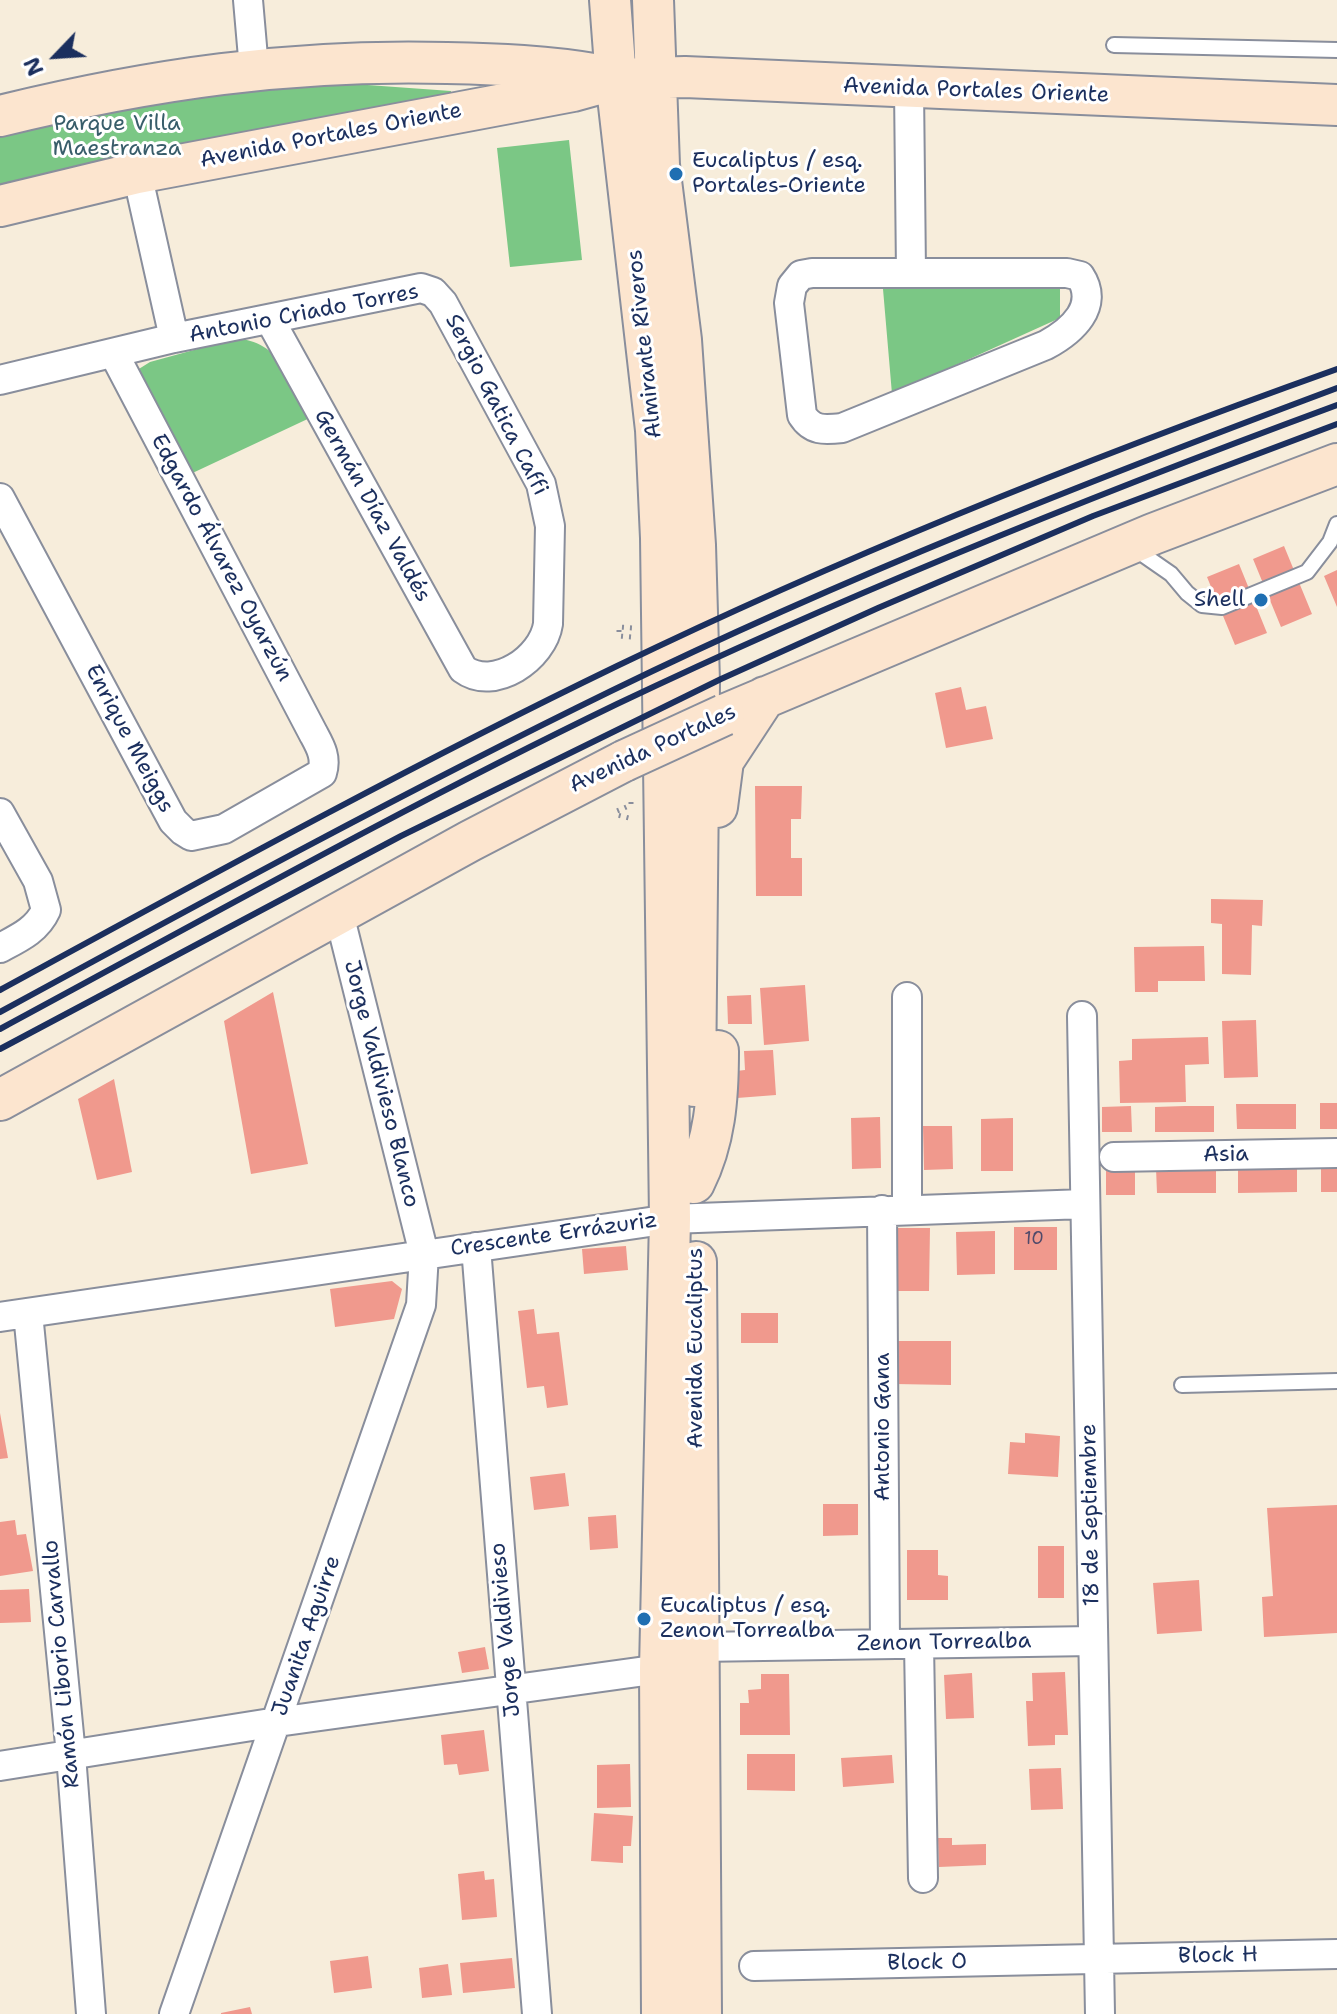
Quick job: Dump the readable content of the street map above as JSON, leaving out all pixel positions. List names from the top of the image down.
{
  "streets": {
    "main road": [
      "Avenida Portales Oriente",
      "Almirante Riveros",
      "Avenida Portales",
      "Avenida Eucaliptus"
    ],
    "street": [
      "Antonio Criado Torres",
      "Sergio Gatica Caffi",
      "Germán Díaz Valdés",
      "Edgardo Álvarez Oyarzún",
      "Enrique Meiggs",
      "Jorge Valdivieso Blanco",
      "Asia",
      "Crescente Errázuriz",
      "Antonio Gana",
      "18 de Septiembre",
      "Jorge Valdivieso",
      "Juanita Aguirre",
      "Zenon Torrealba",
      "Ramón Liborio Carvallo",
      "Block H",
      "Block O"
    ]
  },
  "crossings": [
    ["Avenida Portales Oriente", "Antonio Criado Torres"],
    ["Avenida Portales Oriente", "Almirante Riveros"],
    ["Antonio Criado Torres", "Sergio Gatica Caffi"],
    ["Antonio Criado Torres", "Germán Díaz Valdés"],
    ["Antonio Criado Torres", "Edgardo Álvarez Oyarzún"],
    ["Almirante Riveros", "Avenida Eucaliptus"],
    ["Sergio Gatica Caffi", "Germán Díaz Valdés"],
    ["Edgardo Álvarez Oyarzún", "Enrique Meiggs"],
    ["Avenida Portales", "Jorge Valdivieso Blanco"],
    ["Jorge Valdivieso Blanco", "Crescente Errázuriz"],
    ["Jorge Valdivieso Blanco", "Juanita Aguirre"],
    ["Crescente Errázuriz", "Avenida Eucaliptus"],
    ["Crescente Errázuriz", "Antonio Gana"],
    ["Crescente Errázuriz", "18 de Septiembre"],
    ["Crescente Errázuriz", "Jorge Valdivieso"],
    ["Crescente Errázuriz", "Juanita Aguirre"],
    ["Crescente Errázuriz", "Ramón Liborio Carvallo"],
    ["Avenida Eucaliptus", "Zenon Torrealba"],
    ["Antonio Gana", "Zenon Torrealba"],
    ["18 de Septiembre", "Zenon Torrealba"],
    ["18 de Septiembre", "Block H"],
    ["18 de Septiembre", "Block O"],
    ["Block H", "Block O"]
  ],
  "parks": ["Parque Villa Maestranza"],
  "places": ["Eucaliptus / esq. Portales-Oriente", "Shell", "Eucaliptus / esq. Zenon Torrealba"],
  "house_numbers": ["10"],
  "north": "bottom left"
}
